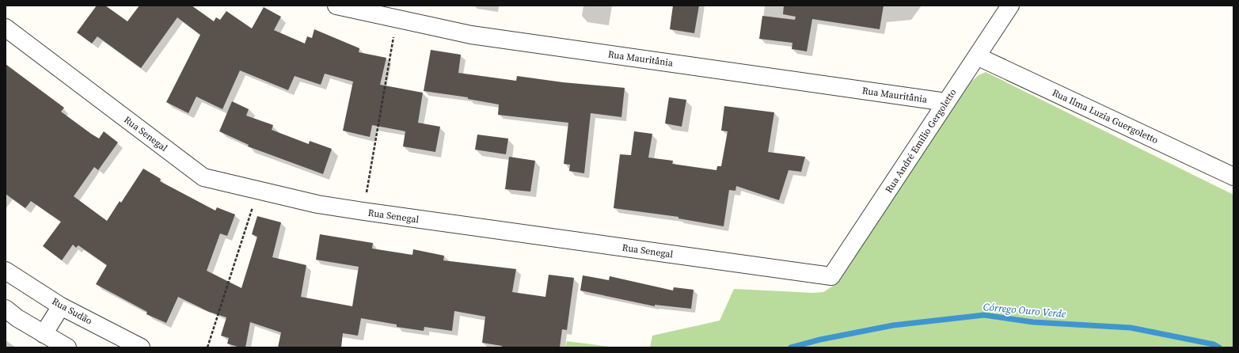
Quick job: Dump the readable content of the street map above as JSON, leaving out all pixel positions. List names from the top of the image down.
{
  "streets": {
    "street": [
      "Rua Mauritânia",
      "Rua Ilma Luzia Guergoletto",
      "Rua Senegal",
      "Rua André Emílio Gergoletto",
      "Rua Sudão"
    ]
  },
  "crossings": [
    ["Rua Mauritânia", "Rua André Emílio Gergoletto"],
    ["Rua Ilma Luzia Guergoletto", "Rua André Emílio Gergoletto"],
    ["Rua Senegal", "Rua André Emílio Gergoletto"]
  ],
  "water": ["Córrego Ouro Verde"]
}
